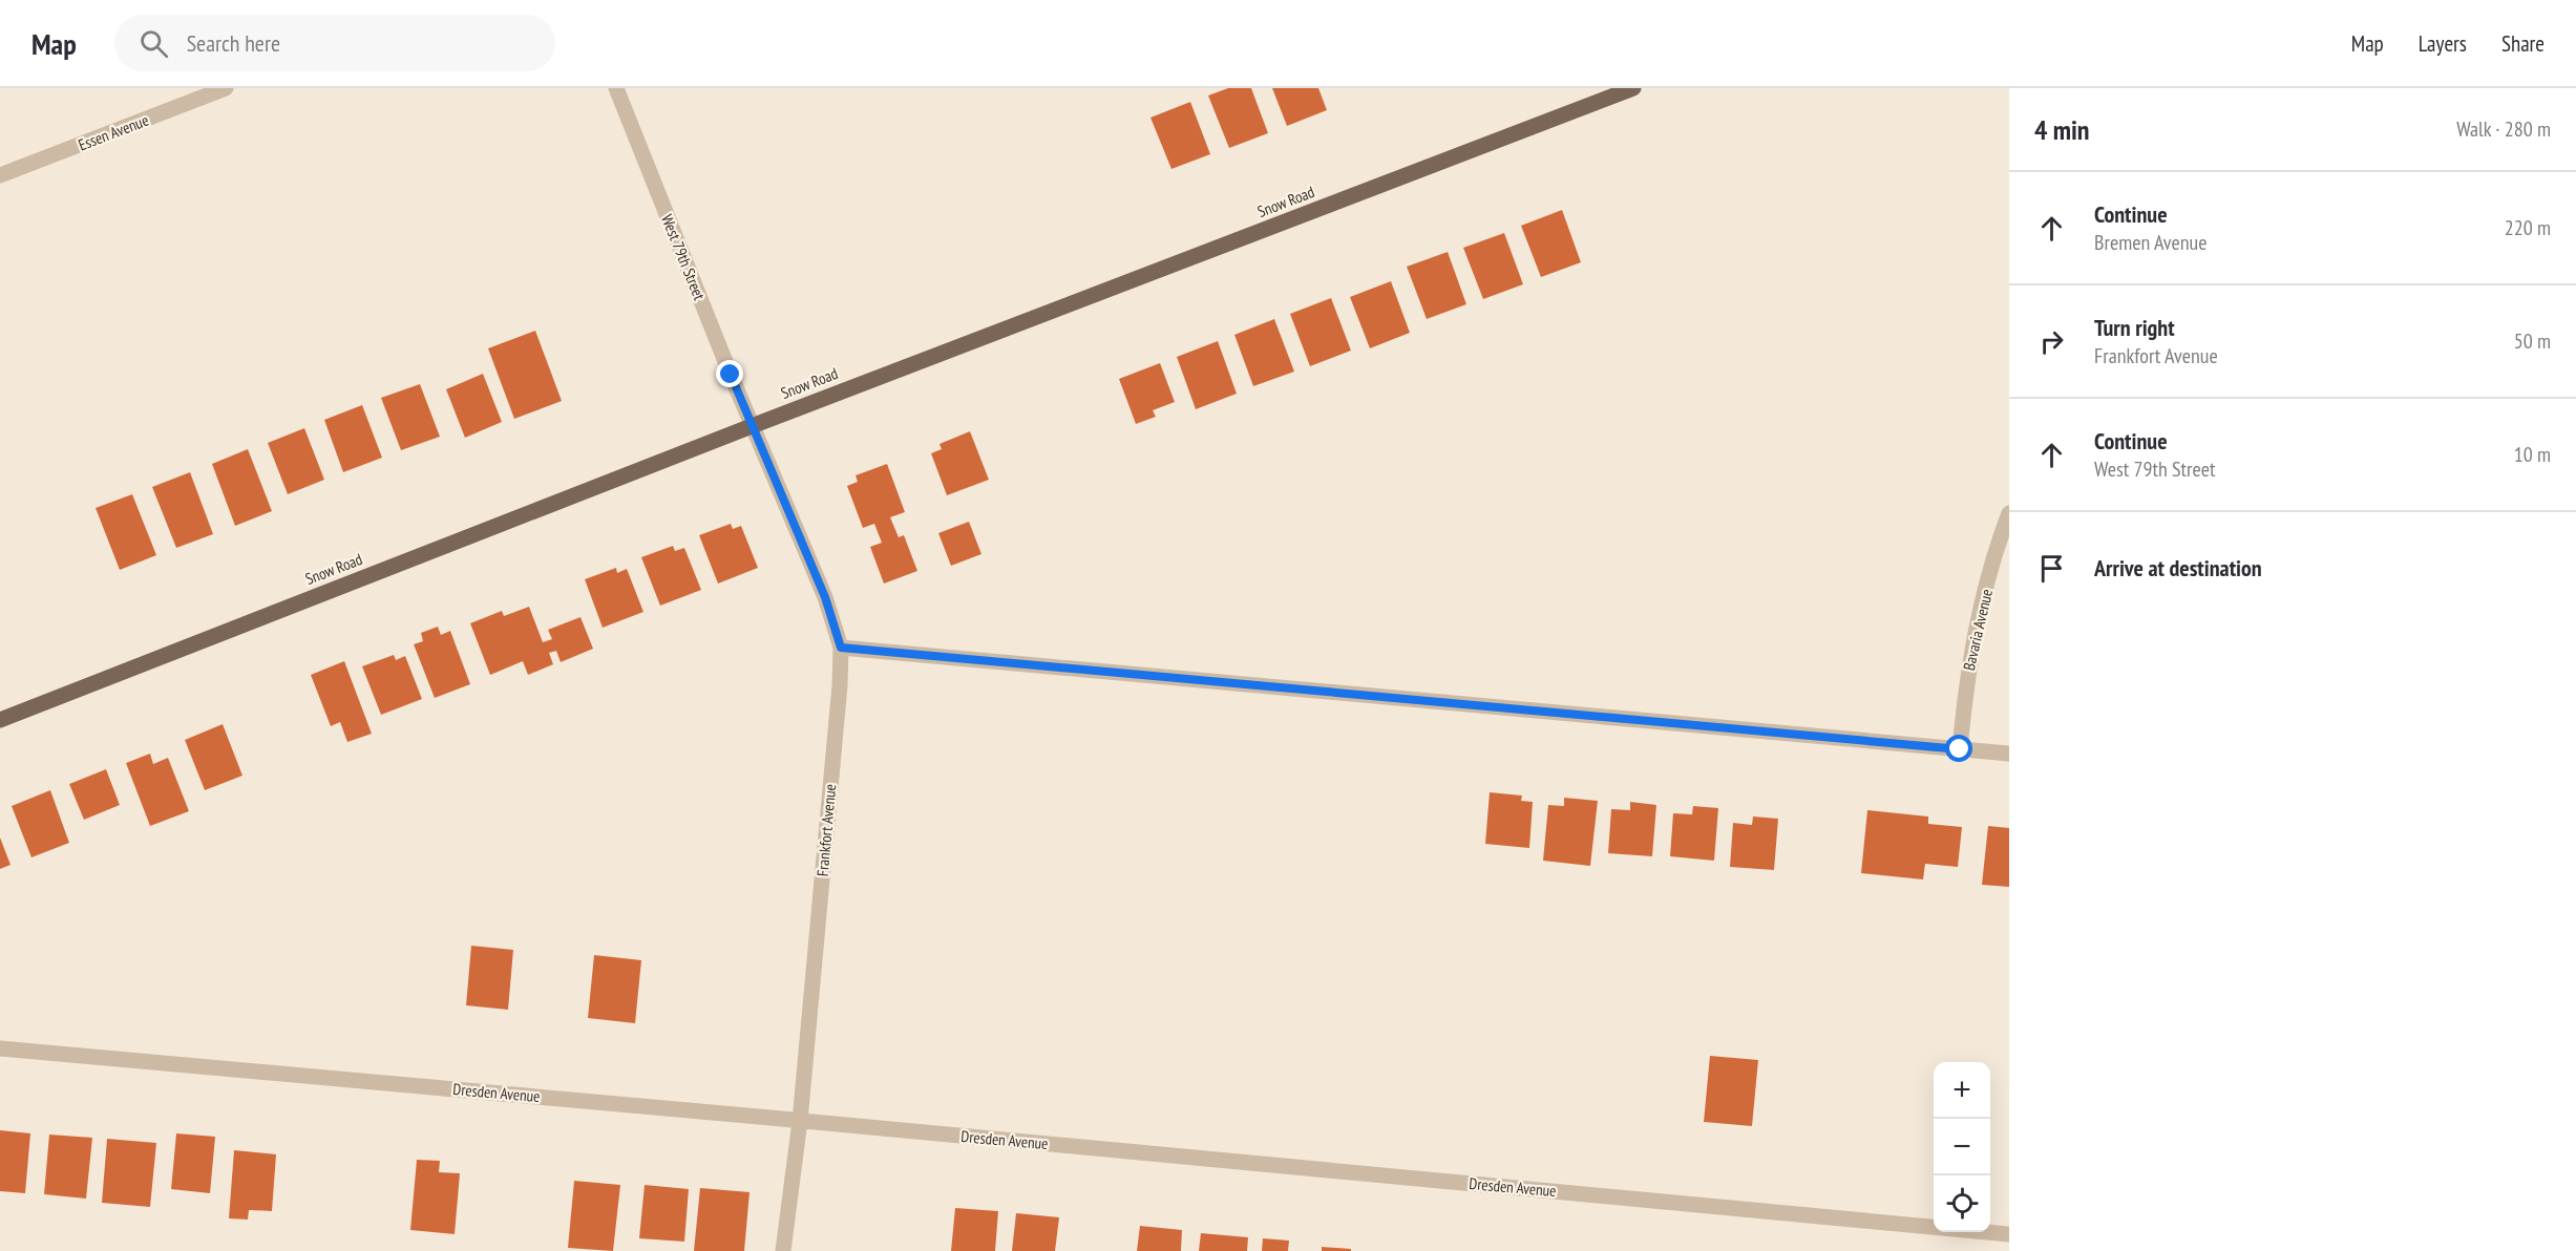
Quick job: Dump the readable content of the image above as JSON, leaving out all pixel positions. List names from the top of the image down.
{
  "streets": {
    "main road": ["Snow Road"],
    "street": [
      "Essen Avenue",
      "West 79th Street",
      "Bavaria Avenue",
      "Frankfort Avenue",
      "Dresden Avenue"
    ]
  },
  "crossings": [
    ["Snow Road", "West 79th Street"],
    ["Snow Road", "Frankfort Avenue"],
    ["West 79th Street", "Frankfort Avenue"],
    ["Frankfort Avenue", "Dresden Avenue"]
  ],
  "page": {
    "header": "Map",
    "search": "Search here",
    "nav": ["Map", "Layers", "Share"],
    "heading": ["4 min", "Walk · 280 m"],
    "list": [
      ["Continue", "Bremen Avenue", "220 m"],
      ["Turn right", "Frankfort Avenue", "50 m"],
      ["Continue", "West 79th Street", "10 m"],
      "Arrive at destination"
    ],
    "map_buttons": ["+", "−"]
  }
}
